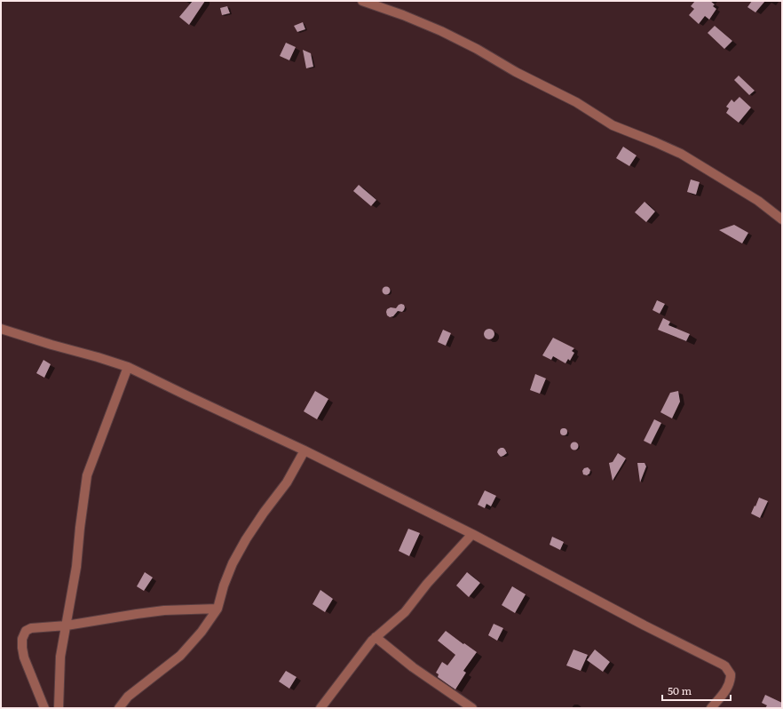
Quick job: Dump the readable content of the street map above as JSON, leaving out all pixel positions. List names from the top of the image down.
{
  "scale_bar": "50 m"
}
